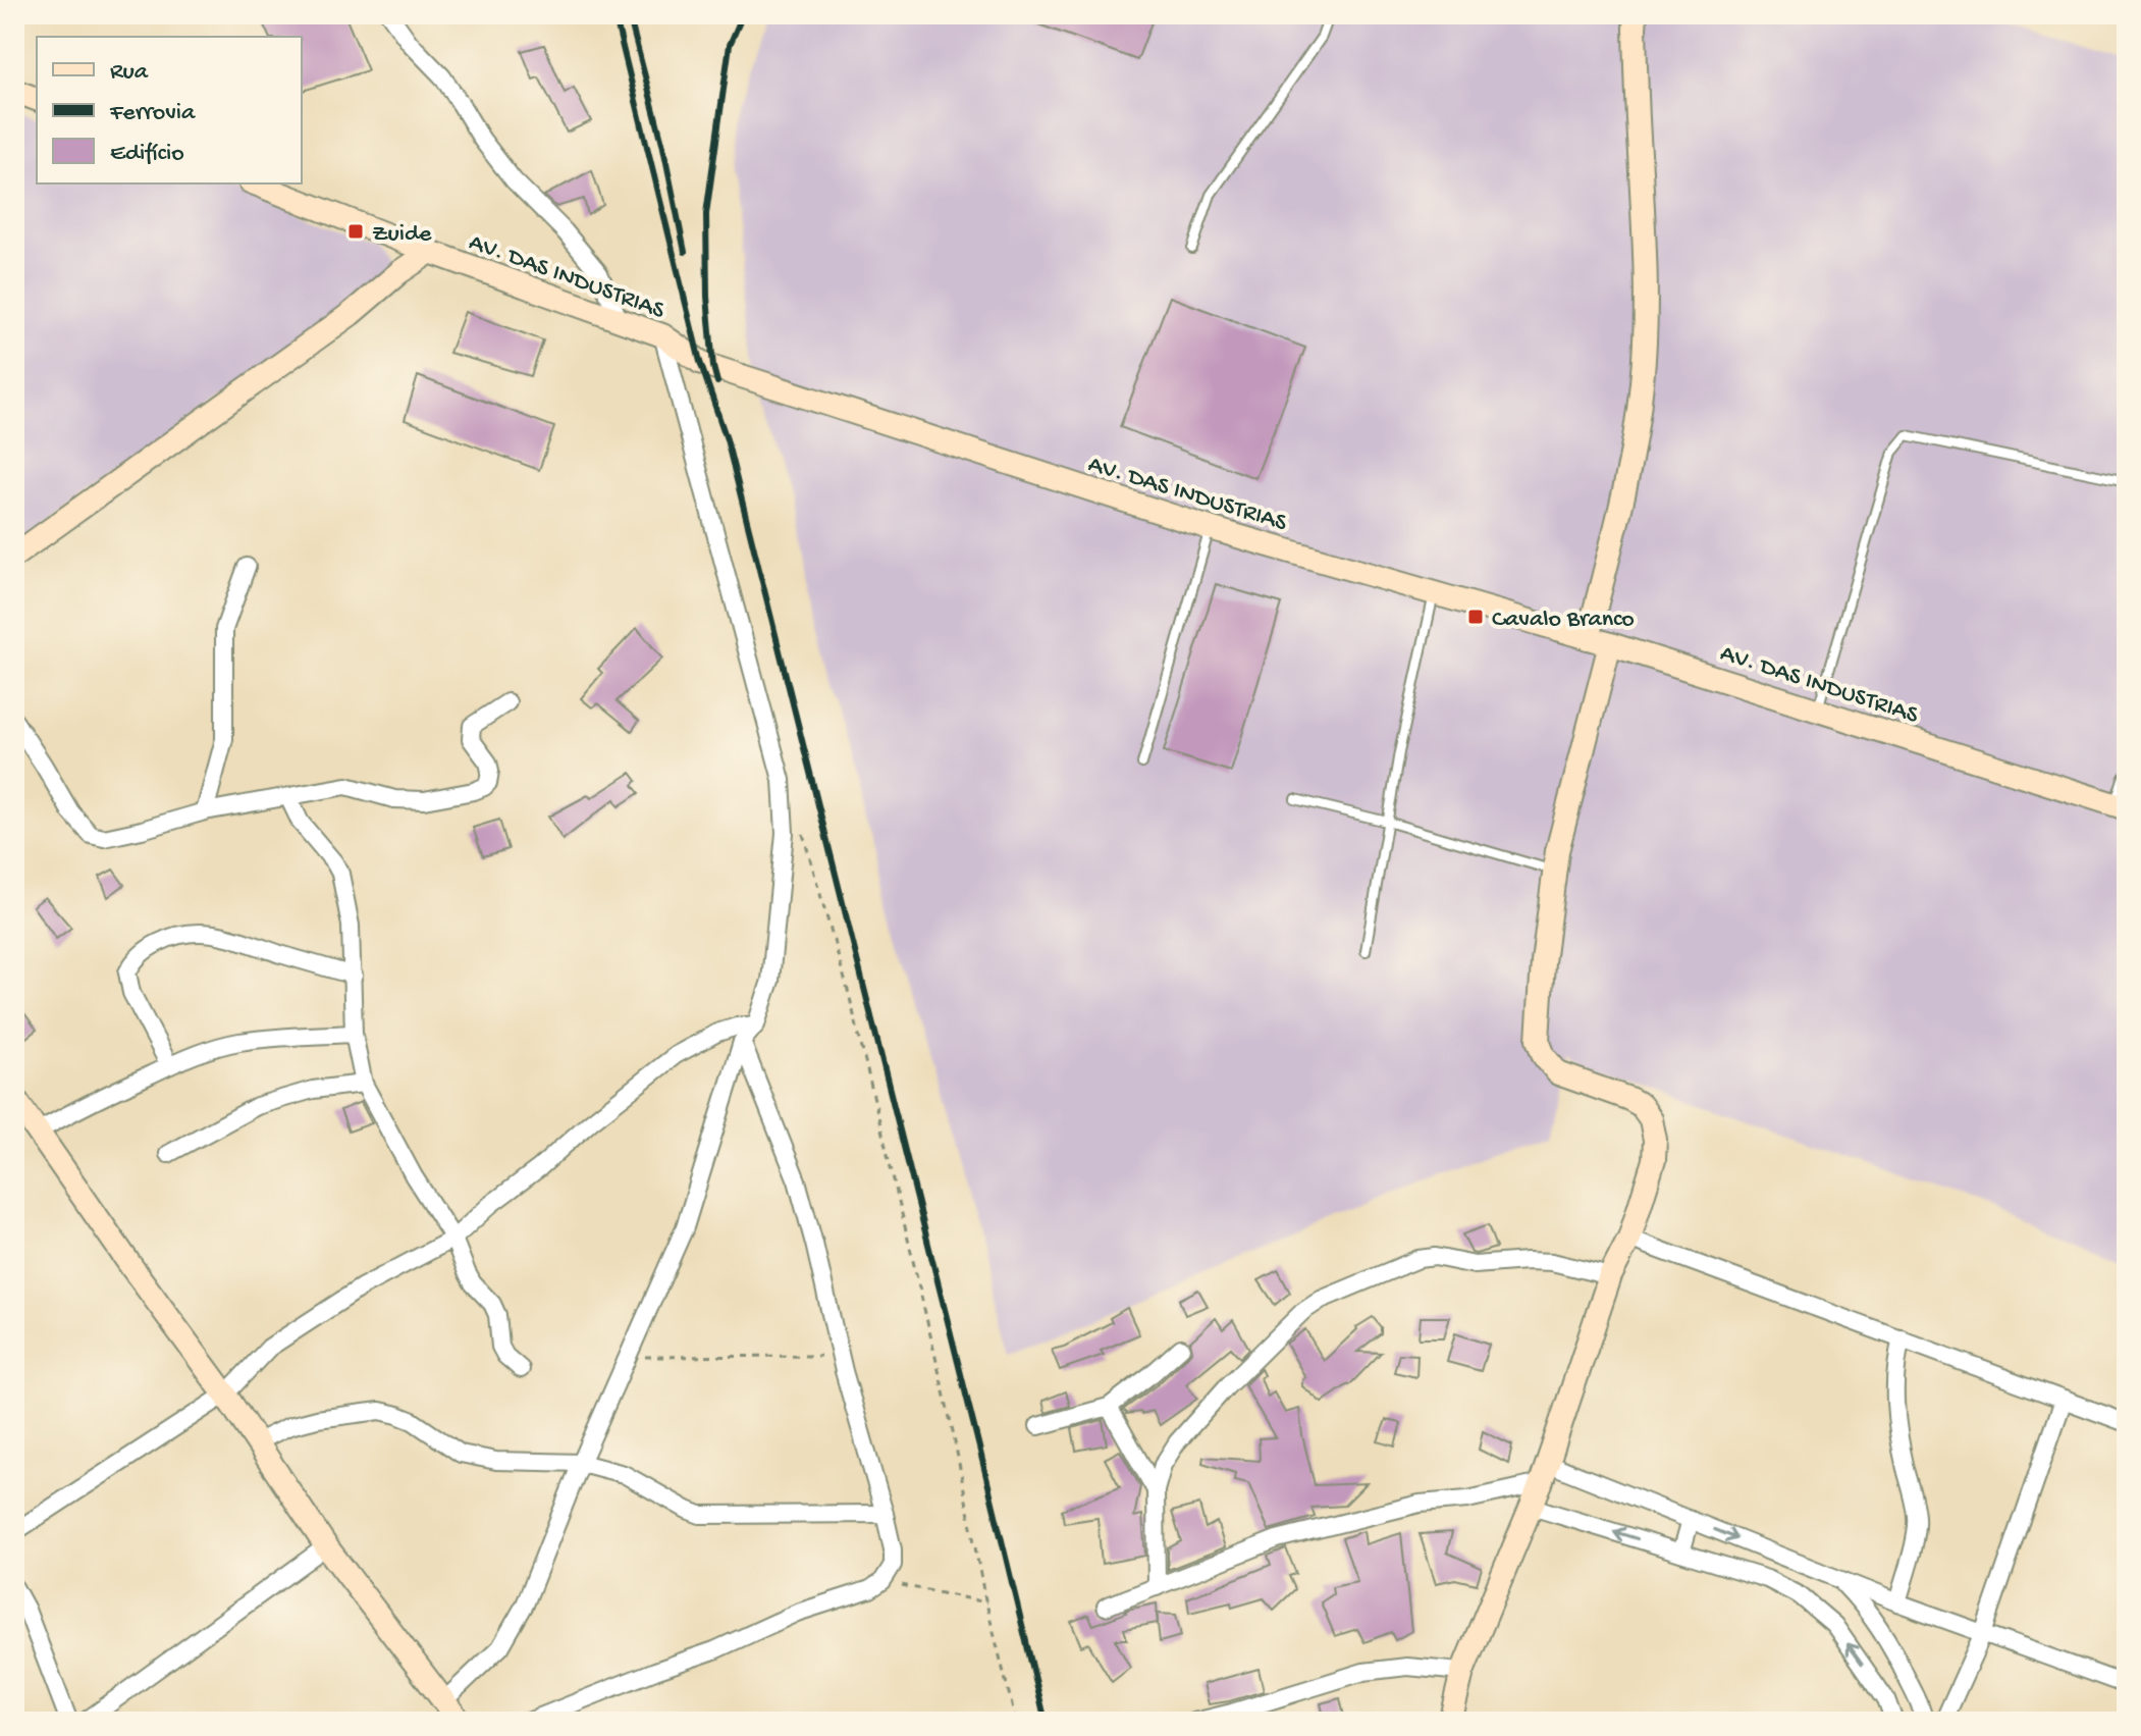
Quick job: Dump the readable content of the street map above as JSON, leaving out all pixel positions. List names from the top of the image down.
{
  "streets": {
    "street": ["AV. DAS INDUSTRIAS"]
  },
  "places": {
    "transit": ["Zuide", "Cavalo Branco"]
  },
  "legend": ["Rua", "Ferrovia", "Edifício"]
}
